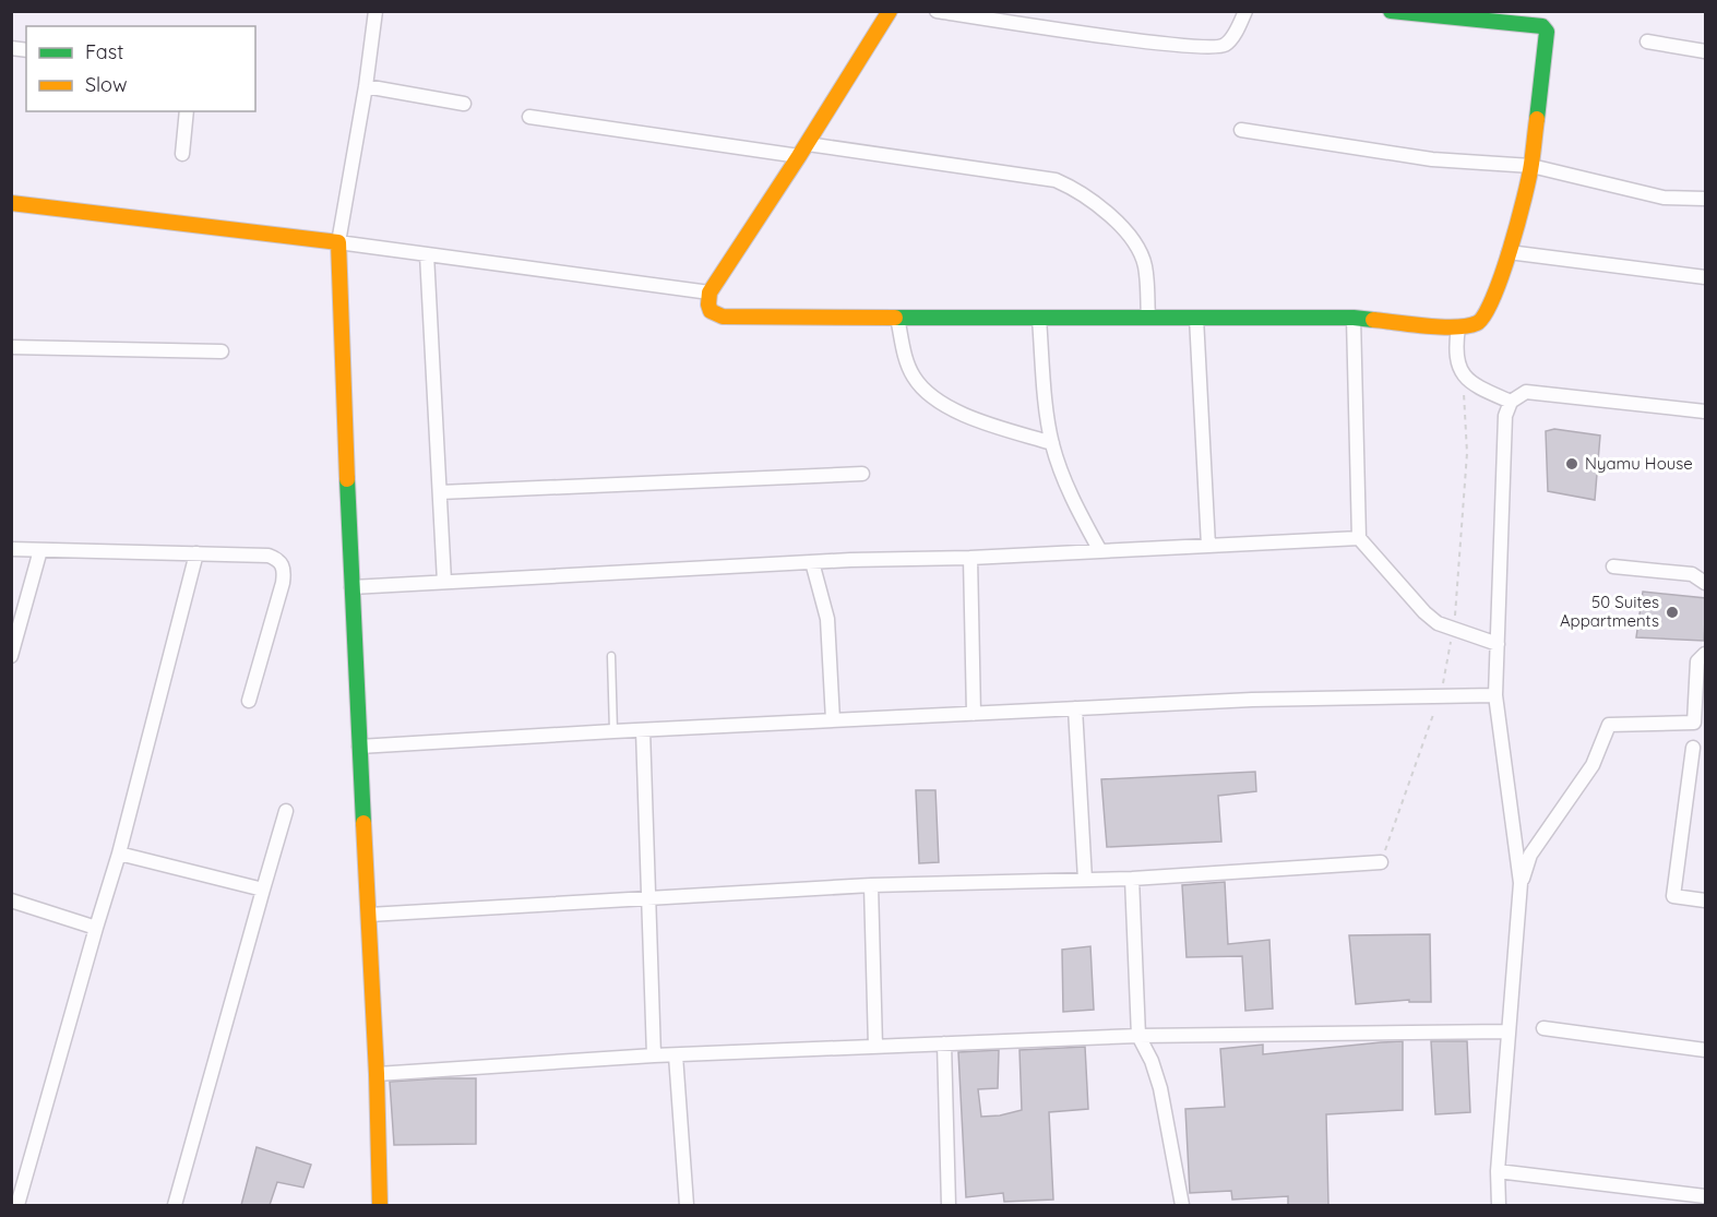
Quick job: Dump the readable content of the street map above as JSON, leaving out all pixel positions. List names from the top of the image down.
{
  "places": ["Nyamu House", "50 Suites Appartments"],
  "legend": ["Fast", "Slow"]
}
